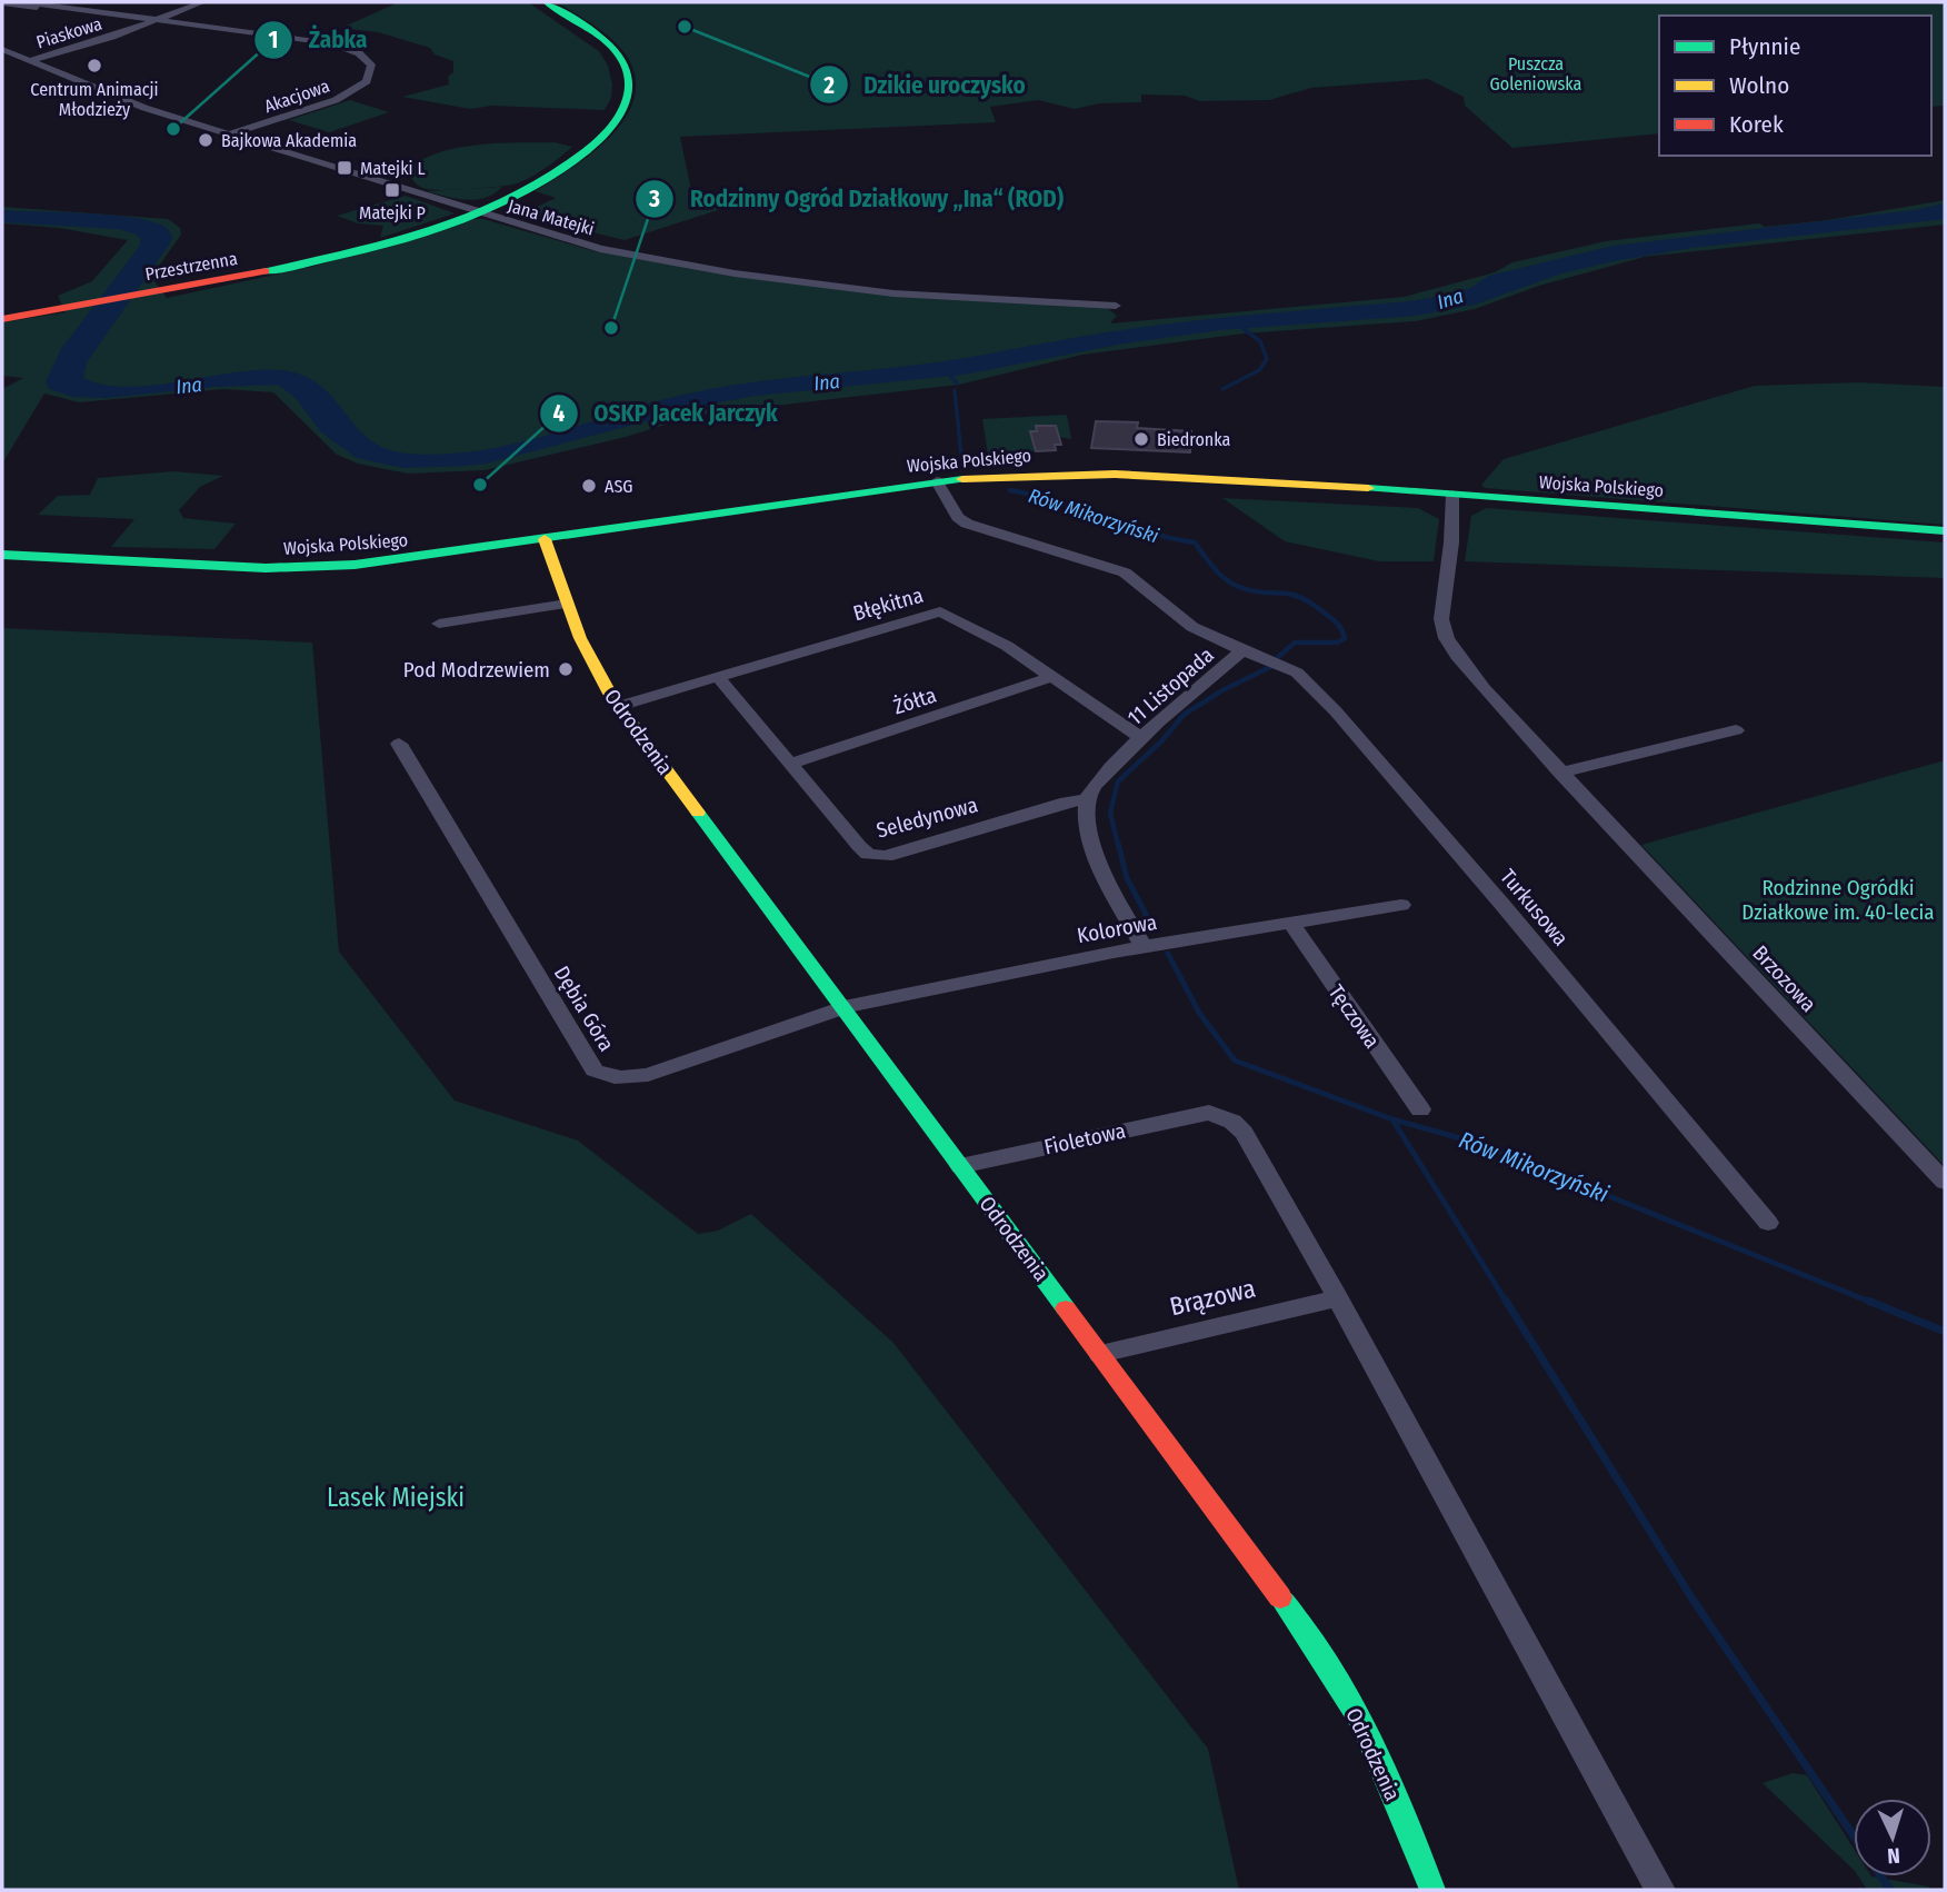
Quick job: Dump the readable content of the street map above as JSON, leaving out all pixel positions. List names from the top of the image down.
{
  "streets": {
    "street": [
      "Piaskowa",
      "Akacjowa",
      "Jana Matejki",
      "Przestrzenna",
      "Wojska Polskiego",
      "Błękitna",
      "11 Listopada",
      "Żółta",
      "Odrodzenia",
      "Seledynowa",
      "Turkusowa",
      "Kolorowa",
      "Brzozowa",
      "Dębia Góra",
      "Tęczowa",
      "Fioletowa",
      "Brązowa"
    ]
  },
  "crossings": [
    ["Piaskowa", "Akacjowa"],
    ["Piaskowa", "Jana Matejki"],
    ["Akacjowa", "Jana Matejki"],
    ["Jana Matejki", "Przestrzenna"],
    ["Wojska Polskiego", "11 Listopada"],
    ["Wojska Polskiego", "Odrodzenia"],
    ["Wojska Polskiego", "Brzozowa"],
    ["Błękitna", "11 Listopada"],
    ["Błękitna", "Żółta"],
    ["Błękitna", "Odrodzenia"],
    ["Błękitna", "Seledynowa"],
    ["11 Listopada", "Seledynowa"],
    ["11 Listopada", "Turkusowa"],
    ["Żółta", "Seledynowa"],
    ["Odrodzenia", "Kolorowa"],
    ["Odrodzenia", "Dębia Góra"],
    ["Odrodzenia", "Fioletowa"],
    ["Odrodzenia", "Brązowa"],
    ["Kolorowa", "Dębia Góra"],
    ["Kolorowa", "Tęczowa"],
    ["Fioletowa", "Brązowa"]
  ],
  "water": ["Ina", "Rów Mikorzyński"],
  "parks": ["Puszcza Goleniowska", "Rodzinne Ogródki Działkowe im. 40-lecia", "Lasek Miejski"],
  "places": {
    "other": [
      "Dzikie uroczysko",
      "Centrum Animacji Młodzieży",
      "Żabka",
      "Bajkowa Akademia",
      "Rodzinny Ogród Działkowy „Ina“ (ROD)",
      "Biedronka",
      "OSKP Jacek Jarczyk",
      "ASG",
      "Pod Modrzewiem"
    ],
    "transit": ["Matejki L", "Matejki P"]
  },
  "legend": ["Płynnie", "Wolno", "Korek"],
  "north": "bottom"
}
